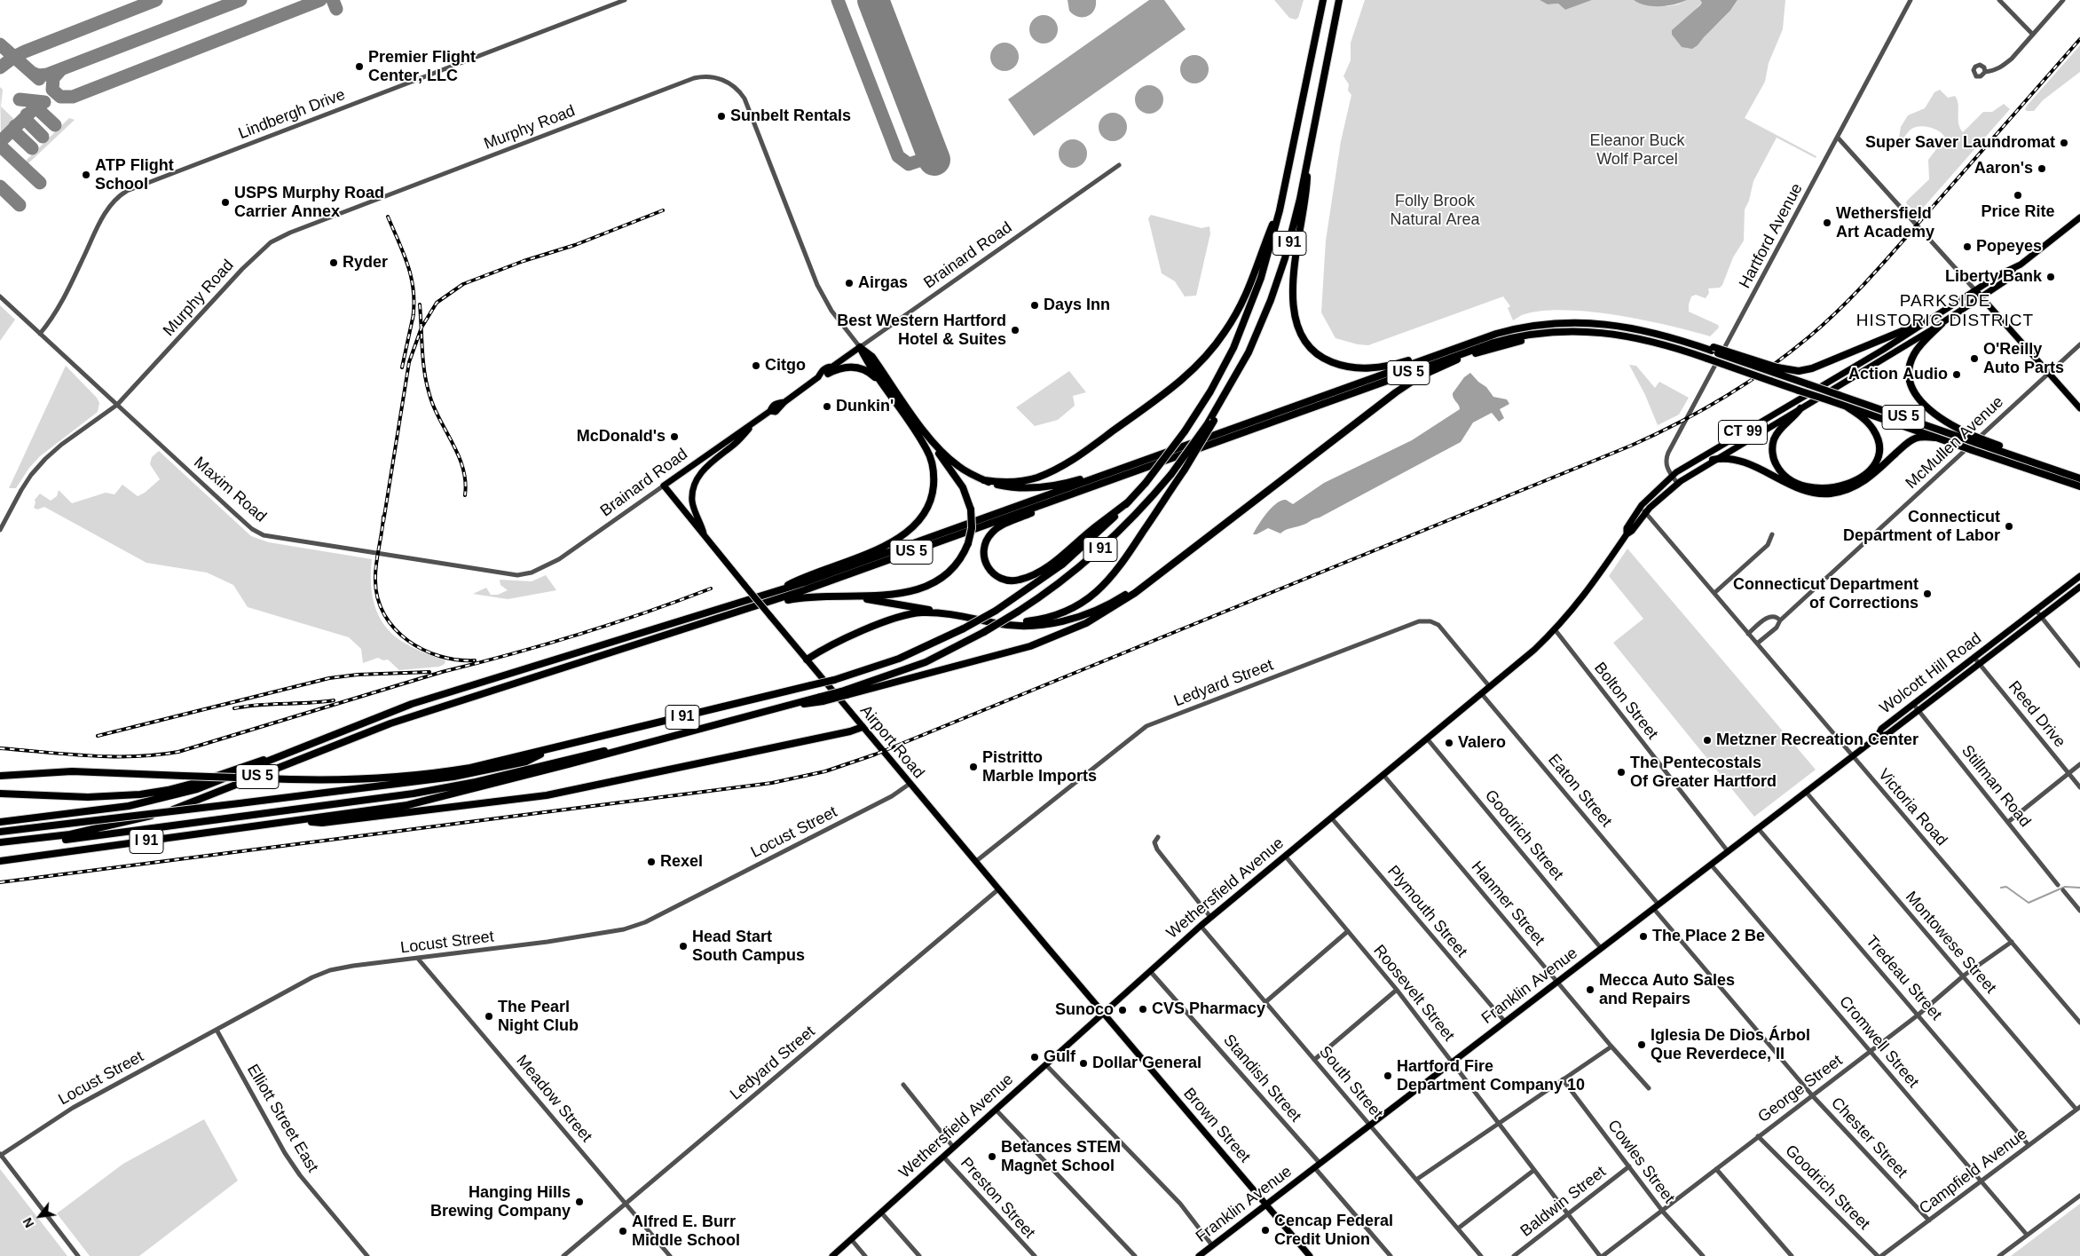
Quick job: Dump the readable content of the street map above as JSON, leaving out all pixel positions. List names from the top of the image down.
{
  "streets": {
    "highway": ["I 91", "US 5"],
    "main road": [
      "Brainard Road",
      "CT 99",
      "Wolcott Hill Road",
      "Airport Road",
      "Wethersfield Avenue",
      "Franklin Avenue",
      "Brown Street"
    ],
    "street": [
      "Lindbergh Drive",
      "Murphy Road",
      "Hartford Avenue",
      "McMullen Avenue",
      "Maxim Road",
      "Ledyard Street",
      "Bolton Street",
      "Reed Drive",
      "Stillman Road",
      "Eaton Street",
      "Victoria Road",
      "Locust Street",
      "Goodrich Street",
      "Hanmer Street",
      "Plymouth Street",
      "Montowese Street",
      "Tredeau Street",
      "Roosevelt Street",
      "Cromwell Street",
      "Standish Street",
      "South Street",
      "George Street",
      "Meadow Street",
      "Elliott Street East",
      "Chester Street",
      "Cowles Street",
      "Campfield Avenue",
      "Preston Street",
      "Baldwin Street"
    ]
  },
  "crossings": [
    ["Lindbergh Drive", "Maxim Road"],
    ["Murphy Road", "Brainard Road"],
    ["Murphy Road", "Maxim Road"],
    ["Hartford Avenue", "CT 99"],
    ["Brainard Road", "Maxim Road"],
    ["Brainard Road", "Airport Road"],
    ["McMullen Avenue", "Victoria Road"],
    ["Wolcott Hill Road", "Reed Drive"],
    ["Wolcott Hill Road", "Stillman Road"],
    ["Wolcott Hill Road", "Franklin Avenue"],
    ["Ledyard Street", "Airport Road"],
    ["Ledyard Street", "Wethersfield Avenue"],
    ["Ledyard Street", "Meadow Street"],
    ["Bolton Street", "Wethersfield Avenue"],
    ["Bolton Street", "Franklin Avenue"],
    ["Airport Road", "Locust Street"],
    ["Airport Road", "Wethersfield Avenue"],
    ["Airport Road", "Brown Street"],
    ["Eaton Street", "Wethersfield Avenue"],
    ["Eaton Street", "Franklin Avenue"],
    ["Eaton Street", "Chester Street"],
    ["Victoria Road", "Franklin Avenue"],
    ["Victoria Road", "George Street"],
    ["Locust Street", "Meadow Street"],
    ["Locust Street", "Elliott Street East"],
    ["Goodrich Street", "Wethersfield Avenue"],
    ["Goodrich Street", "Franklin Avenue"],
    ["Goodrich Street", "George Street"],
    ["Wethersfield Avenue", "Hanmer Street"],
    ["Wethersfield Avenue", "Plymouth Street"],
    ["Wethersfield Avenue", "Roosevelt Street"],
    ["Wethersfield Avenue", "Standish Street"],
    ["Wethersfield Avenue", "South Street"],
    ["Wethersfield Avenue", "Brown Street"],
    ["Wethersfield Avenue", "Preston Street"],
    ["Hanmer Street", "Franklin Avenue"],
    ["Plymouth Street", "Franklin Avenue"],
    ["Montowese Street", "Franklin Avenue"],
    ["Montowese Street", "George Street"],
    ["Montowese Street", "Campfield Avenue"],
    ["Tredeau Street", "Franklin Avenue"],
    ["Tredeau Street", "George Street"],
    ["Tredeau Street", "Campfield Avenue"],
    ["Franklin Avenue", "Roosevelt Street"],
    ["Franklin Avenue", "Cromwell Street"],
    ["Franklin Avenue", "Standish Street"],
    ["Franklin Avenue", "South Street"],
    ["Franklin Avenue", "Brown Street"],
    ["Franklin Avenue", "Chester Street"],
    ["Roosevelt Street", "George Street"],
    ["Roosevelt Street", "Baldwin Street"],
    ["Cromwell Street", "George Street"],
    ["Cromwell Street", "Campfield Avenue"],
    ["George Street", "Chester Street"],
    ["George Street", "Cowles Street"],
    ["Chester Street", "Campfield Avenue"],
    ["Cowles Street", "Baldwin Street"]
  ],
  "districts": ["PARKSIDE HISTORIC DISTRICT"],
  "parks": ["Eleanor Buck Wolf Parcel", "Folly Brook Natural Area"],
  "places": [
    "Premier Flight Center, LLC",
    "Sunbelt Rentals",
    "Super Saver Laundromat",
    "Aaron's",
    "ATP Flight School",
    "Price Rite",
    "USPS Murphy Road Carrier Annex",
    "Wethersfield Art Academy",
    "Popeyes",
    "Ryder",
    "Liberty Bank",
    "Airgas",
    "Days Inn",
    "Best Western Hartford Hotel & Suites",
    "O'Reilly Auto Parts",
    "Citgo",
    "Action Audio",
    "Dunkin'",
    "McDonald's",
    "Connecticut Department of Labor",
    "Connecticut Department of Corrections",
    "Metzner Recreation Center",
    "Valero",
    "Pistritto Marble Imports",
    "The Pentecostals Of Greater Hartford",
    "Rexel",
    "The Place 2 Be",
    "Head Start South Campus",
    "Mecca Auto Sales and Repairs",
    "CVS Pharmacy",
    "Sunoco",
    "The Pearl Night Club",
    "Iglesia De Dios Árbol Que Reverdece, II",
    "Gulf",
    "Dollar General",
    "Hartford Fire Department Company 10",
    "Betances STEM Magnet School",
    "Hanging Hills Brewing Company",
    "Cencap Federal Credit Union",
    "Alfred E. Burr Middle School"
  ],
  "north": "bottom left"
}
